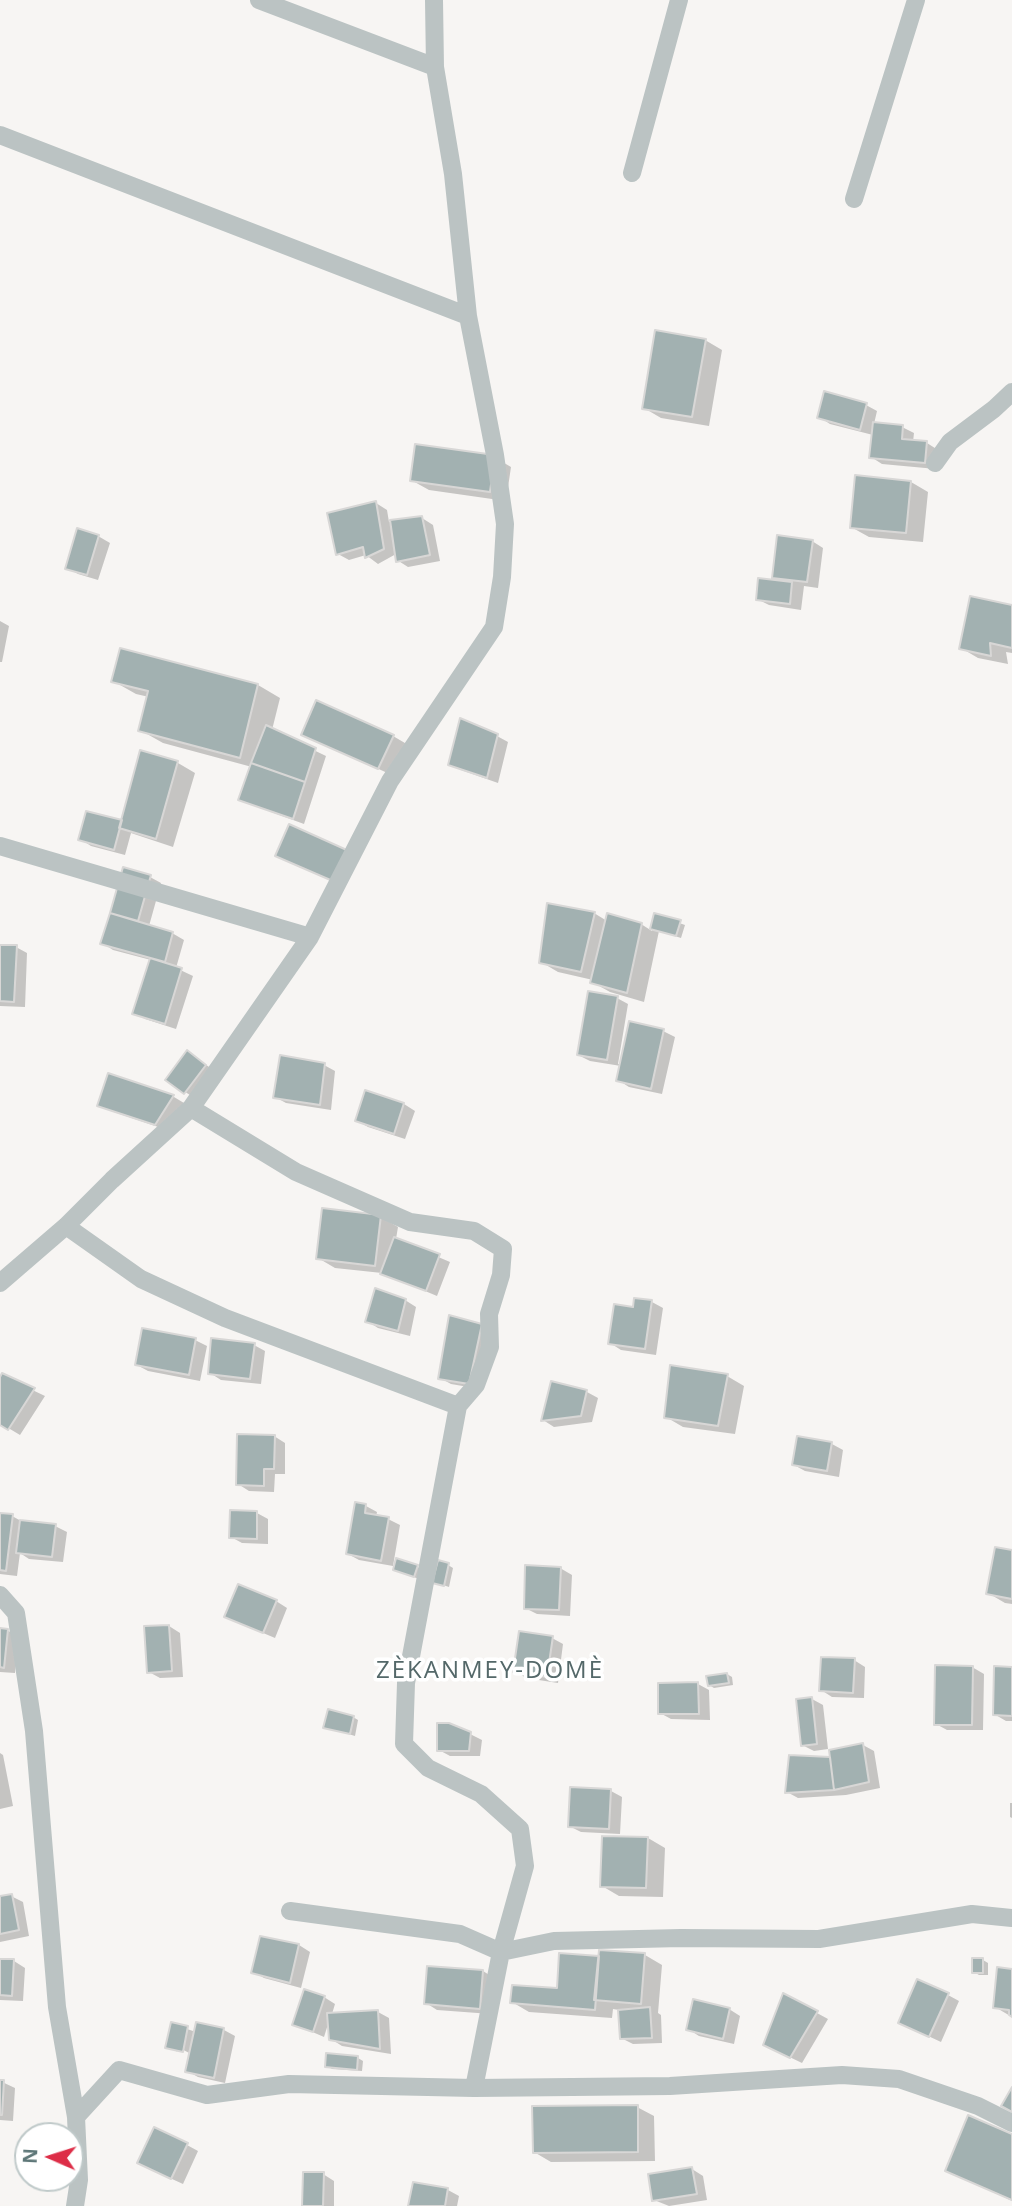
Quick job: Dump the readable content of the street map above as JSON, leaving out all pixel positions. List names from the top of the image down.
{
  "districts": ["ZÈKANMEY-DOMÈ"],
  "north": "left"
}
